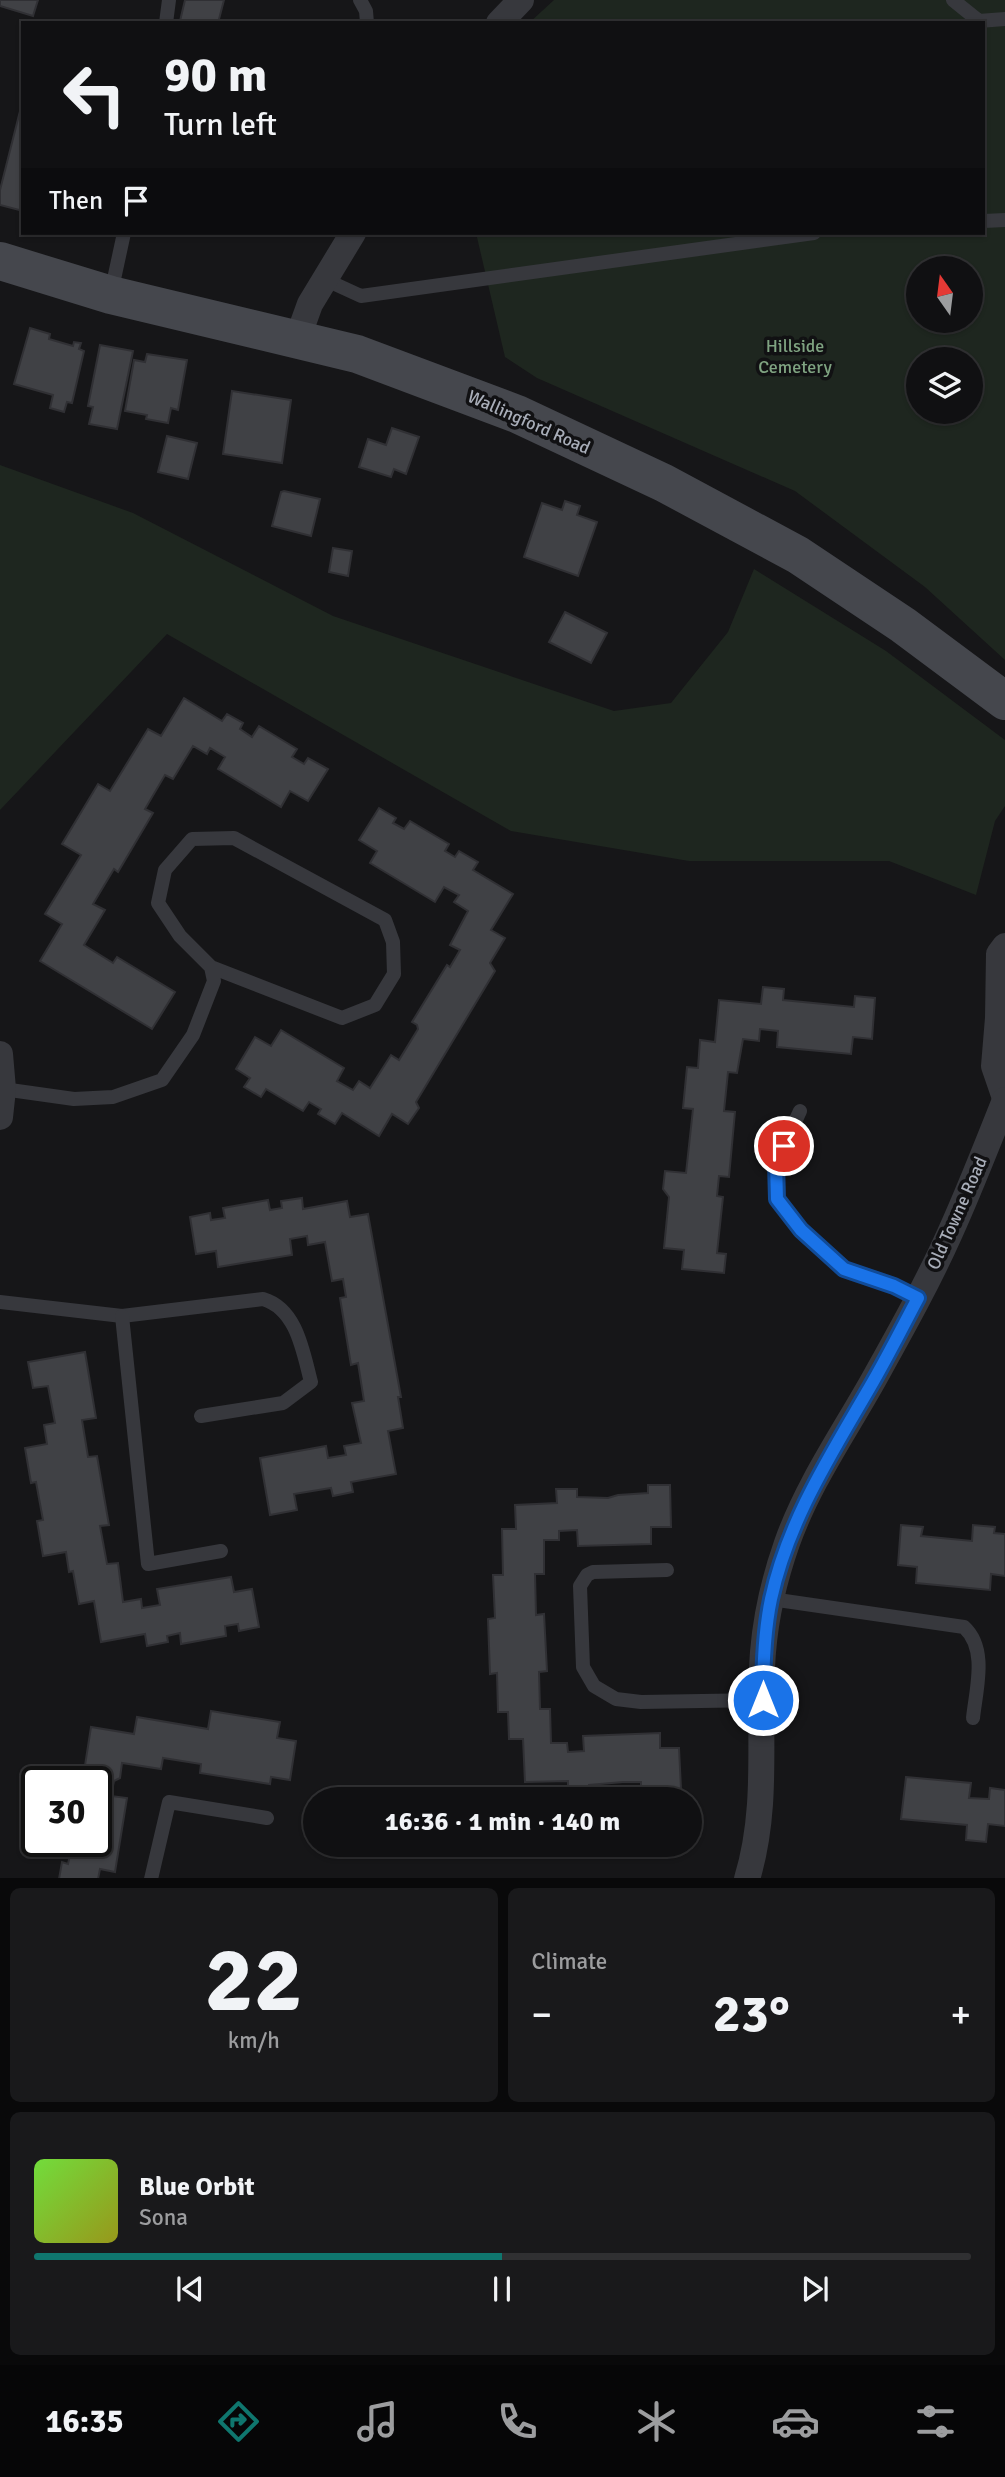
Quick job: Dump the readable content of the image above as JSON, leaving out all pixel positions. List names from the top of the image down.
{
  "streets": {
    "street": ["Wallingford Road", "Old Towne Road"]
  },
  "parks": ["Hillside Cemetery"],
  "north": "top",
  "page": {
    "turn": ["90 m", "Turn left"],
    "then": "Then",
    "limit": "30",
    "trip": "16:36 · 1 min · 140 m",
    "tile": [
      ["22", "km/h"],
      "Climate"
    ],
    "heat": ["−", "23°", "+"],
    "song": ["Blue Orbit", "Sona"],
    "tabs": "16:35"
  }
}
